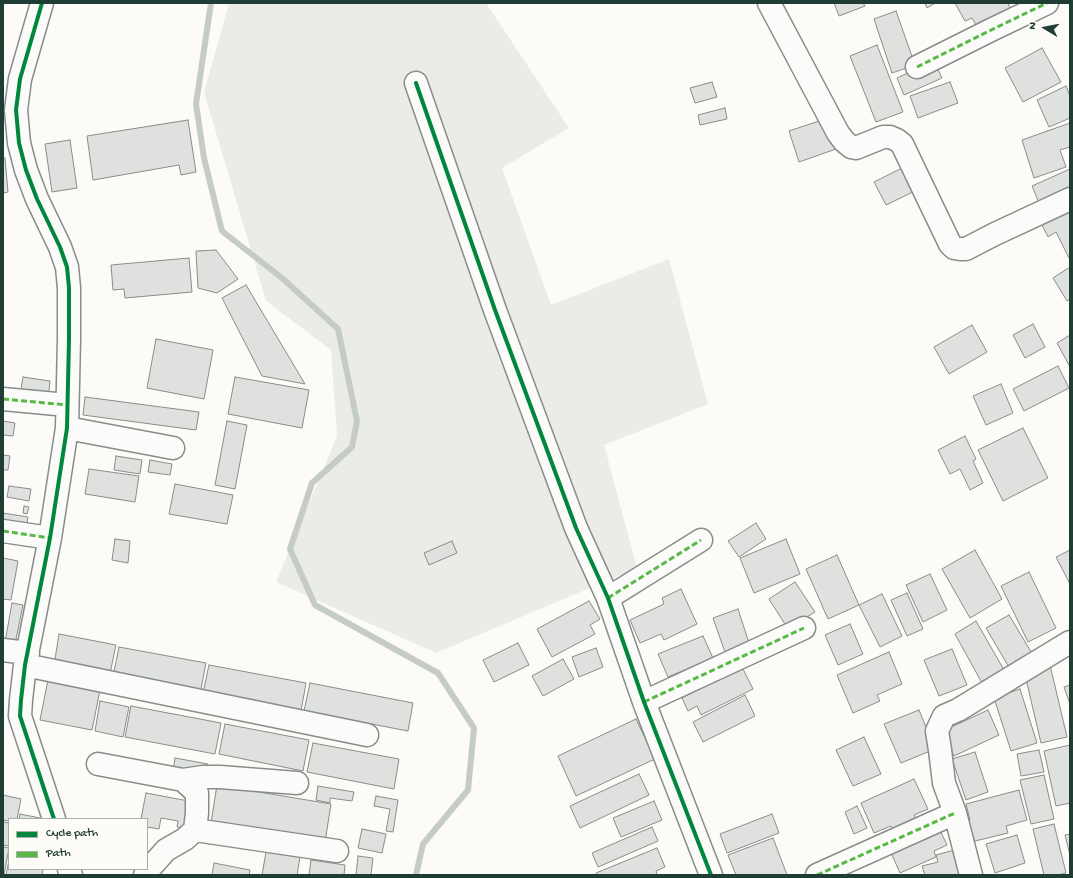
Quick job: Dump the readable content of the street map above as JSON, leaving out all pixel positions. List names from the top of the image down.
{
  "legend": ["Cycle path", "Path"],
  "north": "left"
}
